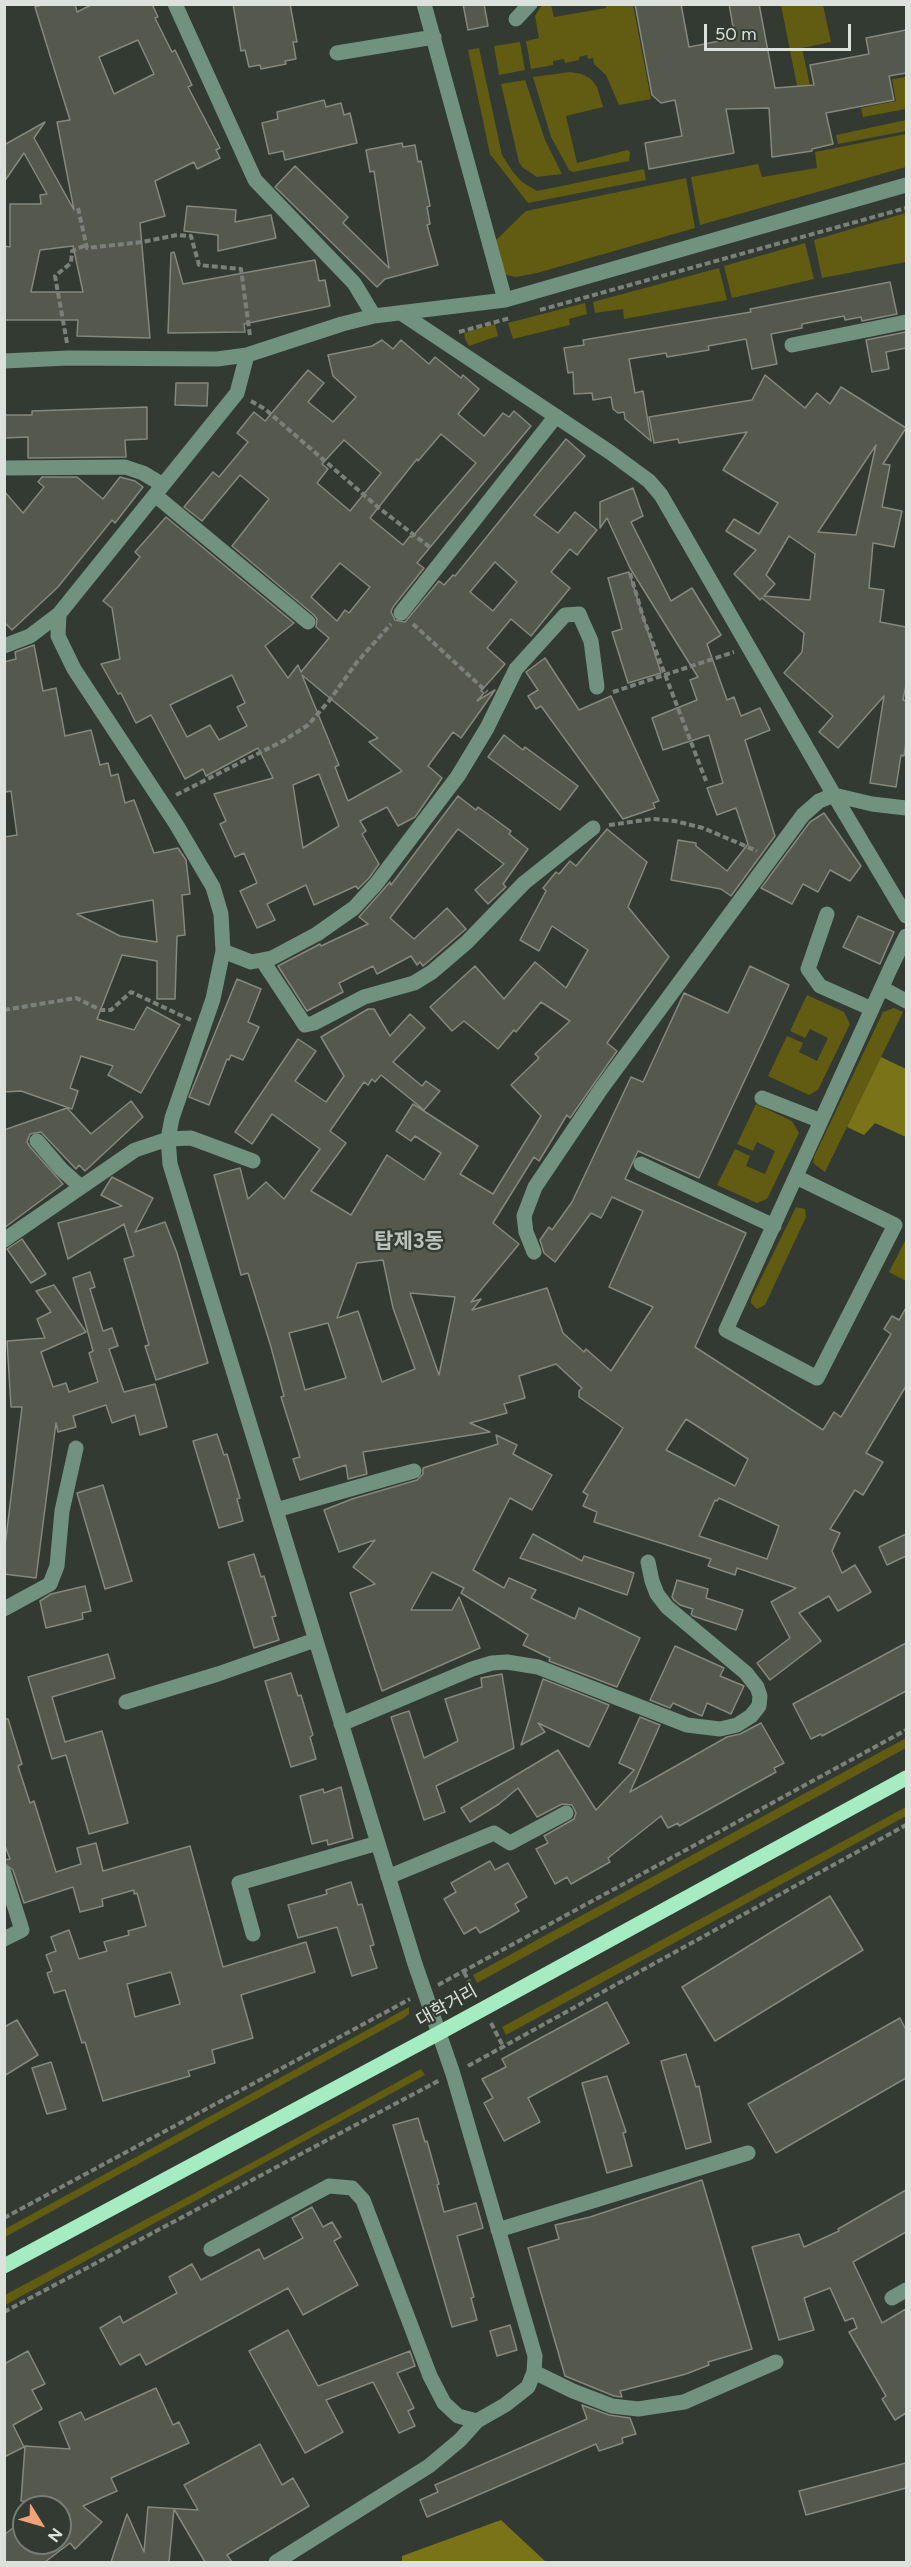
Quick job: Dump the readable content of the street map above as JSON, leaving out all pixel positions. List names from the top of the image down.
{
  "streets": {
    "main road": ["대학거리"]
  },
  "districts": ["탑제3동"],
  "scale_bar": "50 m",
  "north": "bottom right"
}
